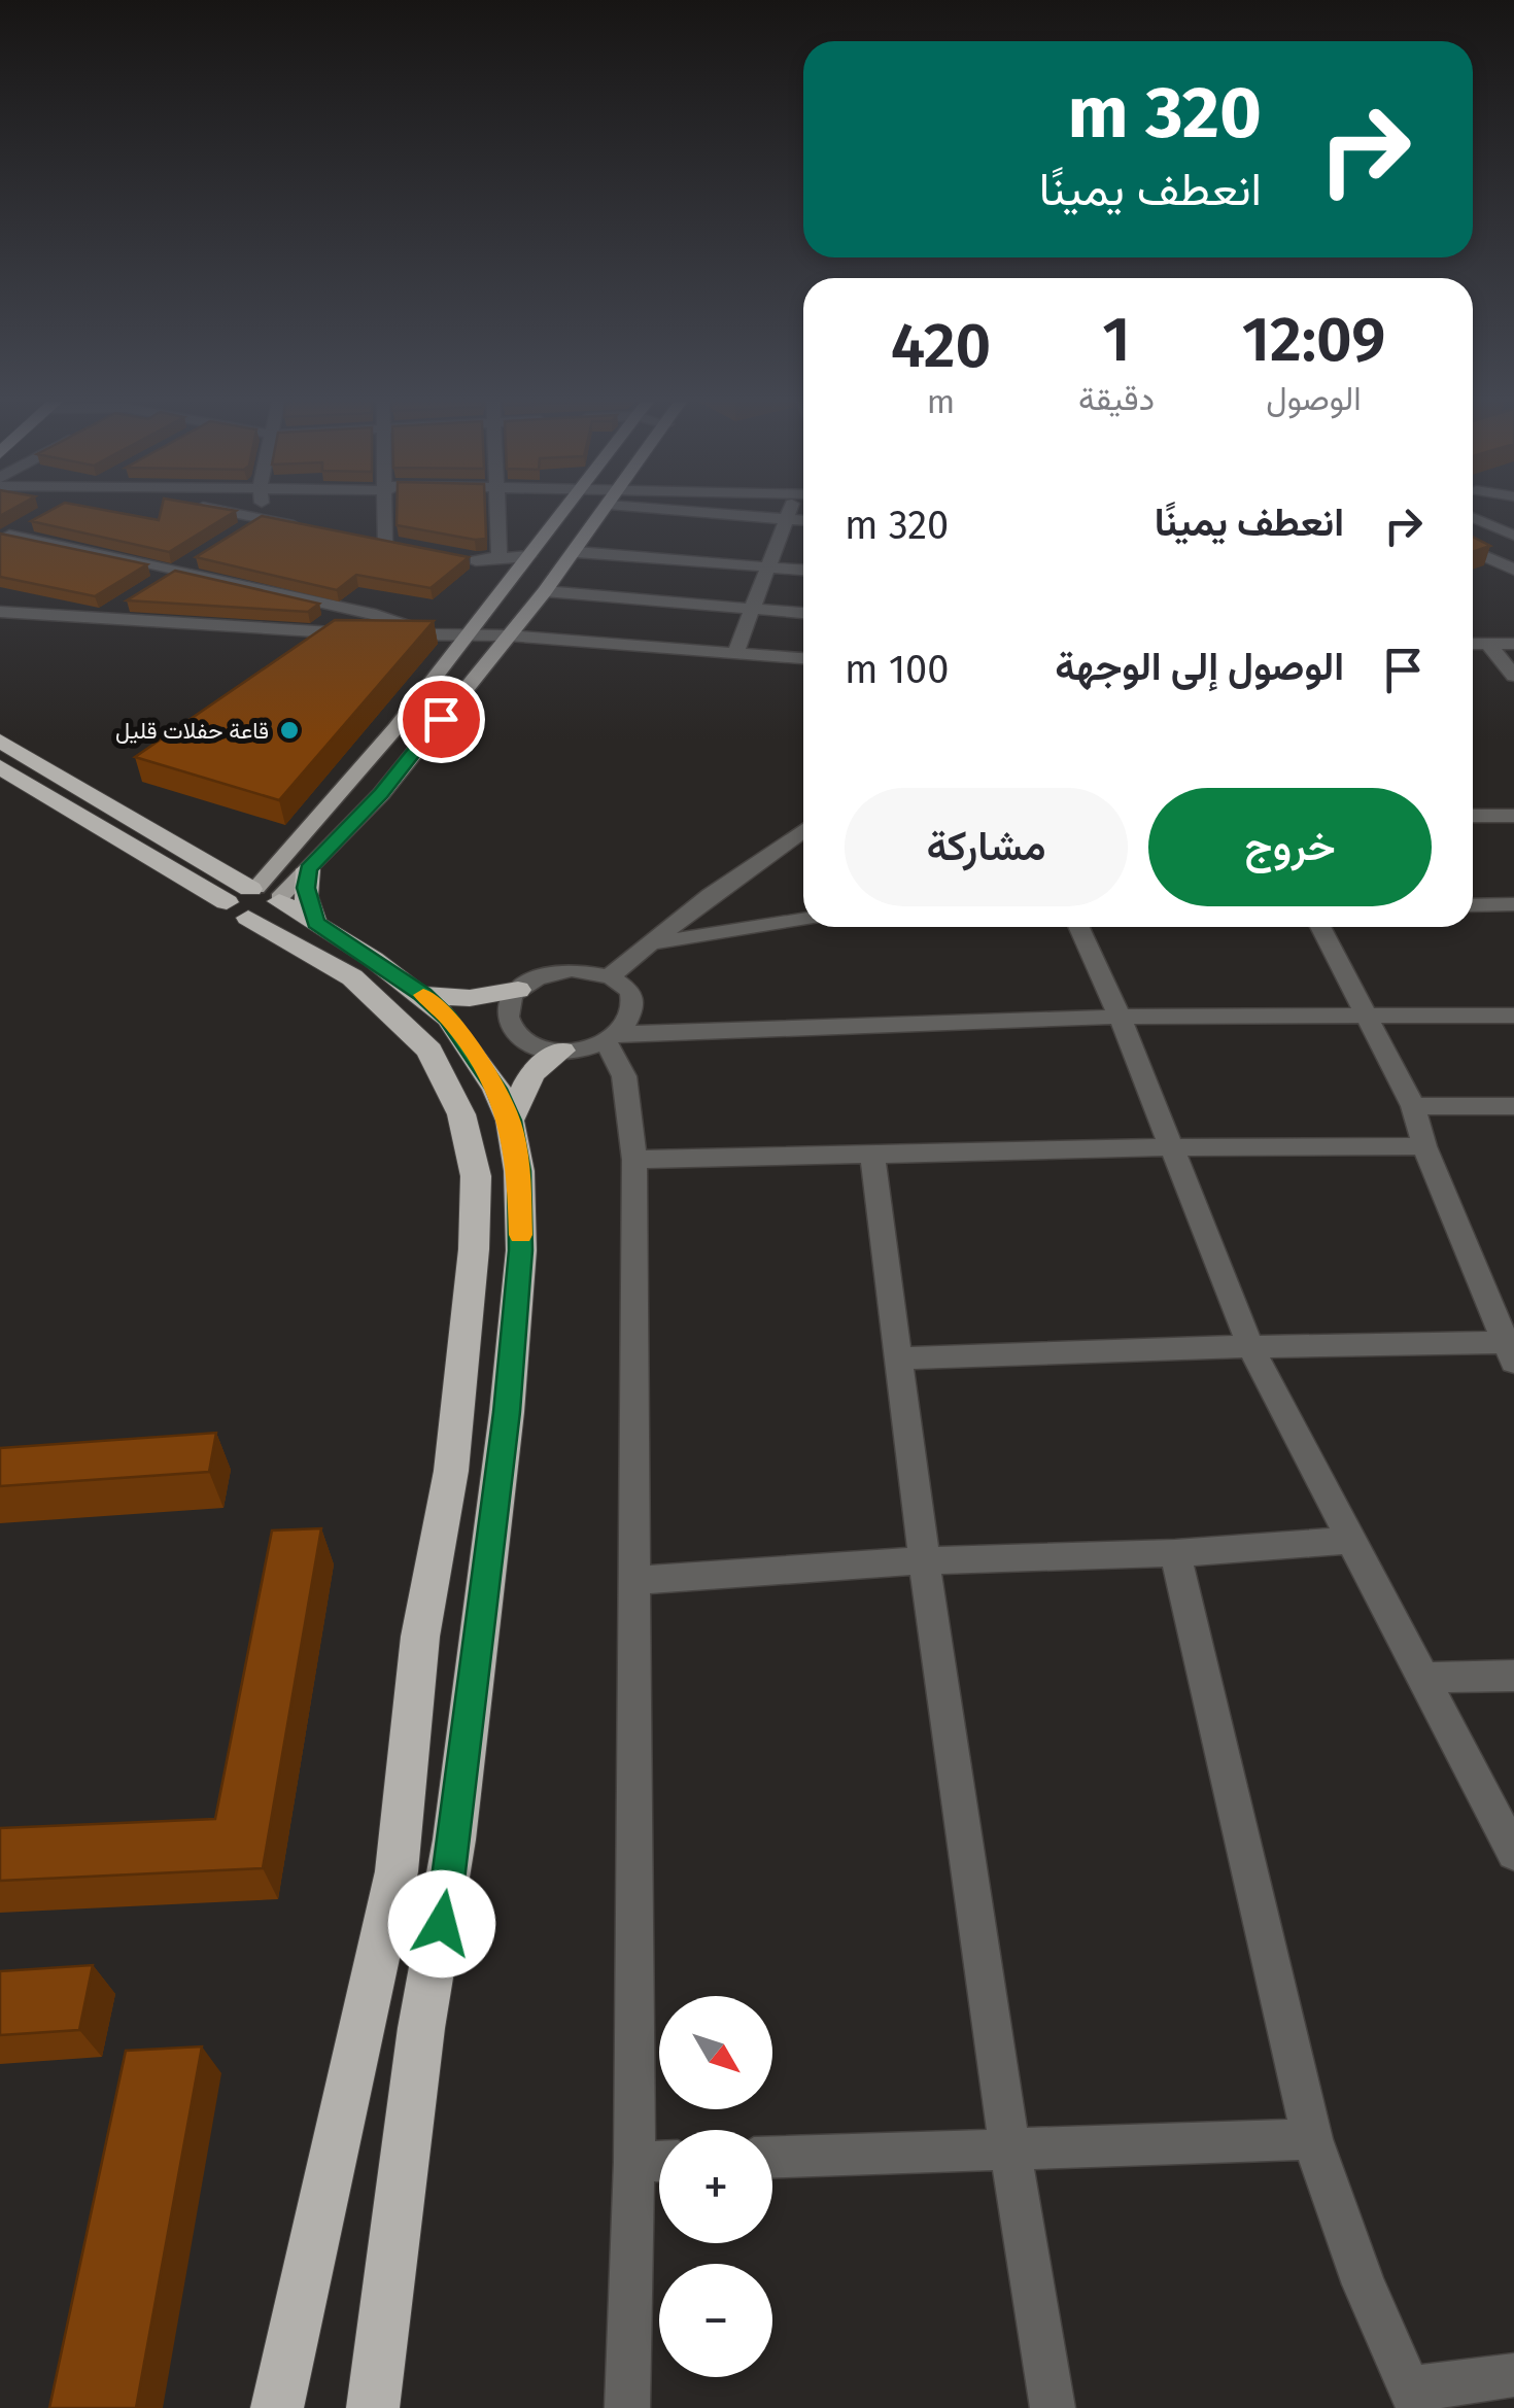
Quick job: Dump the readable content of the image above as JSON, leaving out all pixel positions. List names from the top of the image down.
{
  "places": ["قاعة حفلات قليل"],
  "north": "bottom right",
  "page": {
    "turn": ["320 m", "انعطف يمينًا"],
    "eta": [
      "12:09",
      "الوصول",
      "1",
      "دقيقة",
      "420",
      "m"
    ],
    "list": [
      {
        "name": "انعطف يمينًا",
        "value": "320 m"
      },
      {
        "name": "الوصول إلى الوجهة",
        "value": "100 m"
      }
    ],
    "buttons": ["خروج", "مشاركة"],
    "map_buttons": ["+", "−"]
  }
}
